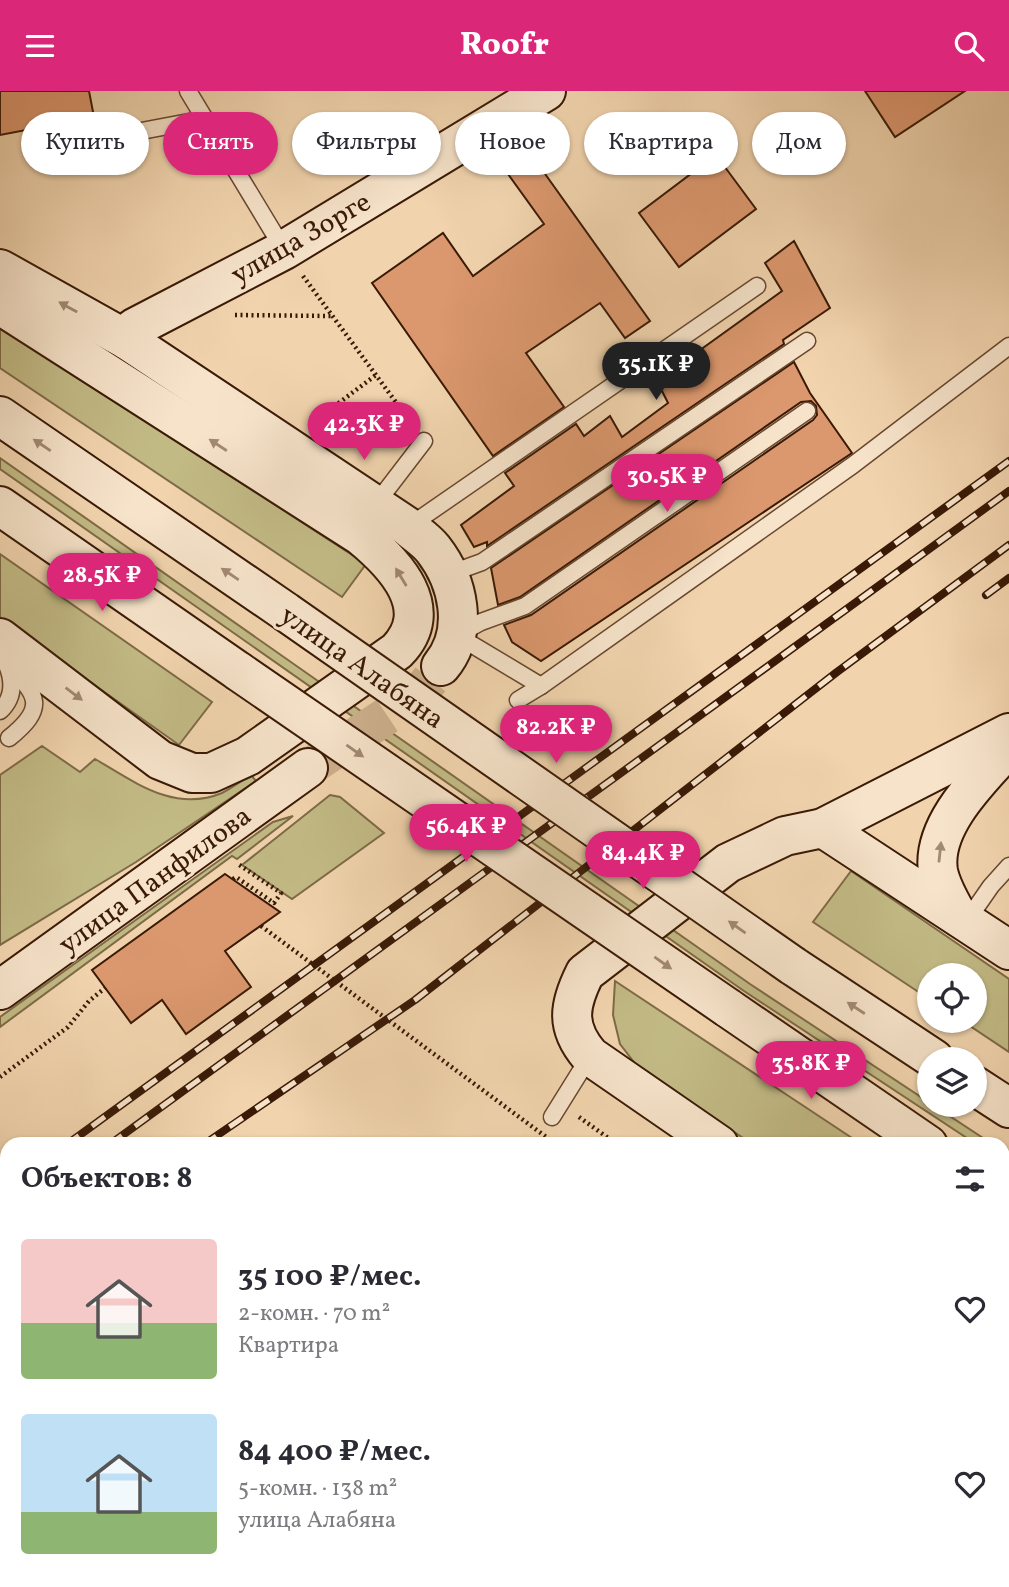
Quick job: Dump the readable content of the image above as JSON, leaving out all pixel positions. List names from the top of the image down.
{
  "streets": {
    "main road": ["улица Зорге", "улица Алабяна", "улица Панфилова"]
  },
  "page": {
    "header": "Roofr",
    "chip": [
      "Купить",
      "Снять",
      "Фильтры",
      "Новое",
      "Квартира",
      "Дом"
    ],
    "price": [
      "35.1K ₽",
      "42.3K ₽",
      "30.5K ₽",
      "28.5K ₽",
      "82.2K ₽",
      "56.4K ₽",
      "84.4K ₽",
      "35.8K ₽"
    ],
    "heading": "Объектов: 8",
    "list": [
      {
        "name": "35 100 ₽/мес.",
        "note": "2-комн. · 70 m² · Квартира"
      },
      {
        "name": "84 400 ₽/мес.",
        "note": "5-комн. · 138 m² · улица Алабяна"
      }
    ]
  }
}
